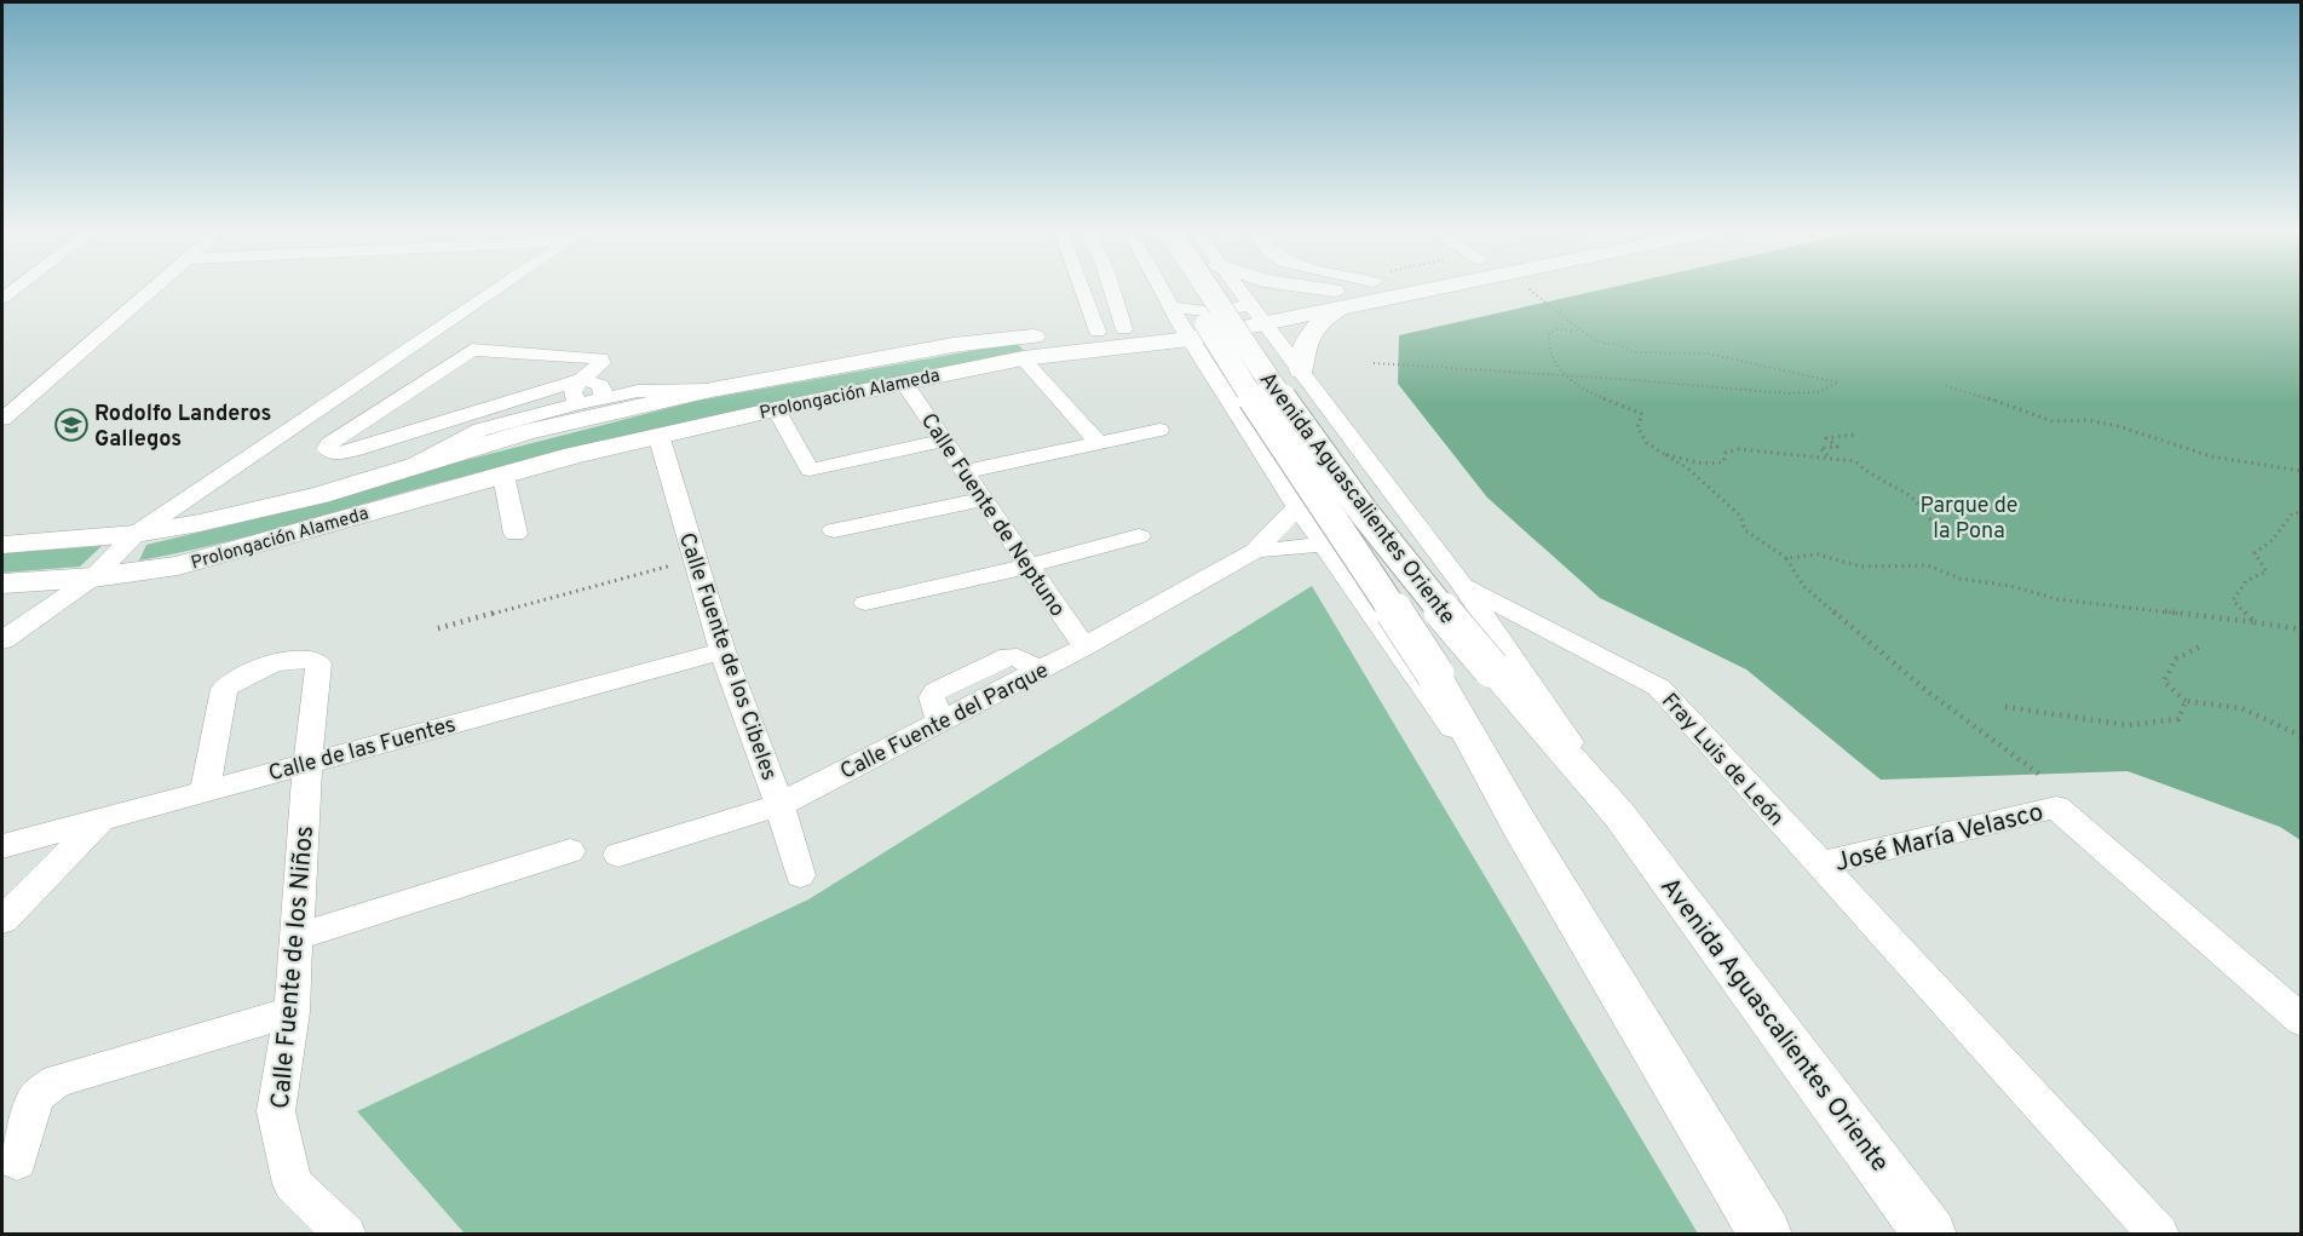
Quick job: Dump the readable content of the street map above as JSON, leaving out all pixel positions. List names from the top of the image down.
{
  "streets": {
    "main road": ["Prolongación Alameda", "Avenida Aguascalientes Oriente"],
    "street": [
      "Calle Fuente de Neptuno",
      "Calle Fuente de los Cibeles",
      "Calle Fuente del Parque",
      "Calle de las Fuentes",
      "Fray Luis de León",
      "José María Velasco",
      "Calle Fuente de los Niños"
    ]
  },
  "crossings": [
    ["Prolongación Alameda", "Avenida Aguascalientes Oriente"],
    ["Prolongación Alameda", "Calle Fuente de Neptuno"],
    ["Prolongación Alameda", "Calle Fuente de los Cibeles"],
    ["Avenida Aguascalientes Oriente", "Calle Fuente del Parque"],
    ["Avenida Aguascalientes Oriente", "Fray Luis de León"],
    ["Calle Fuente de Neptuno", "Calle Fuente del Parque"],
    ["Calle Fuente de los Cibeles", "Calle Fuente del Parque"],
    ["Calle Fuente de los Cibeles", "Calle de las Fuentes"],
    ["Calle de las Fuentes", "Calle Fuente de los Niños"],
    ["Fray Luis de León", "José María Velasco"]
  ],
  "parks": ["Parque de la Pona"],
  "places": {
    "school or university": ["Rodolfo Landeros Gallegos"]
  }
}
